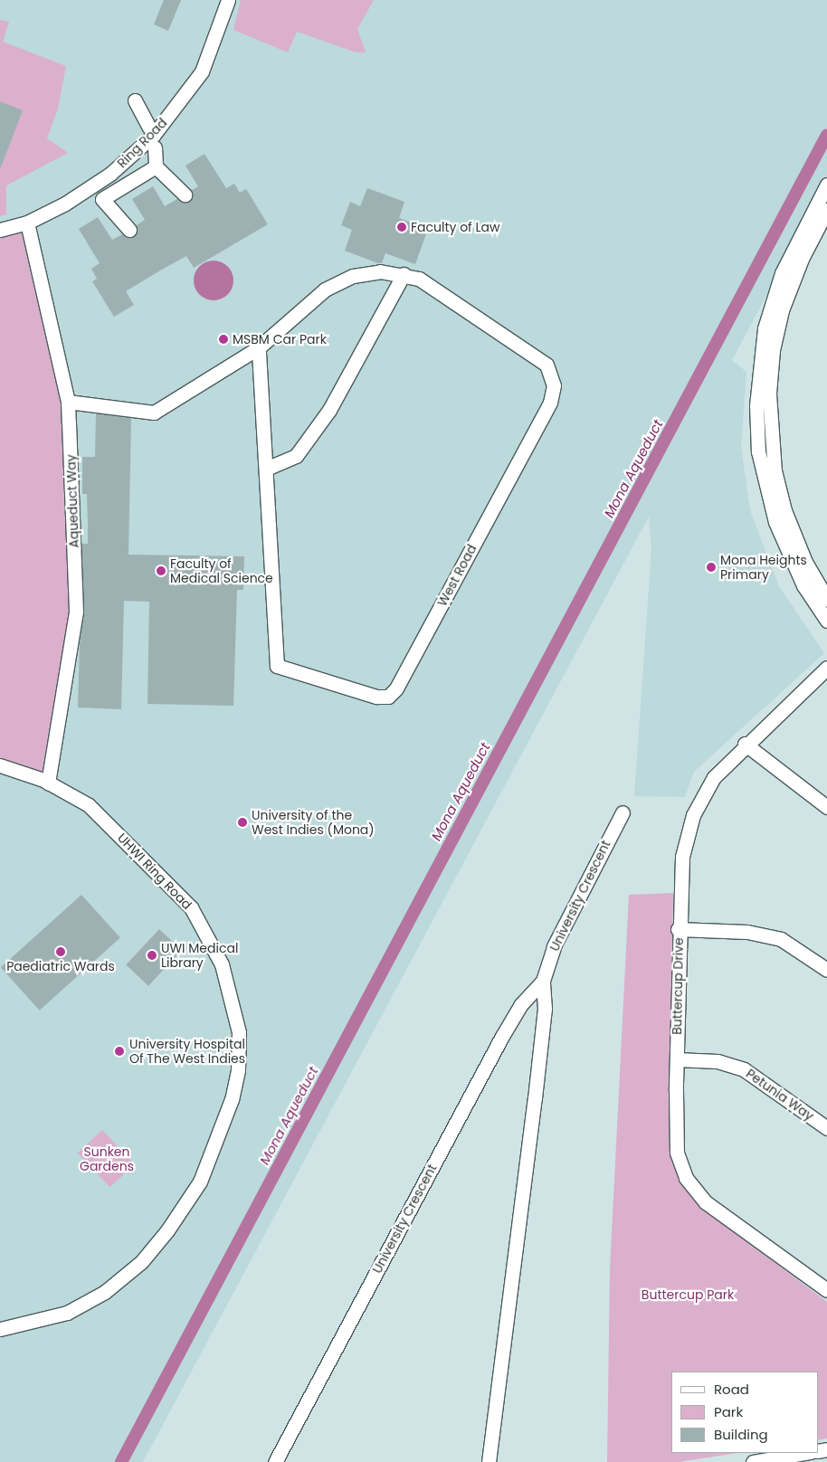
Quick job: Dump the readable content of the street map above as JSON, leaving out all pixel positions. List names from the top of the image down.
{
  "streets": {
    "street": [
      "Ring Road",
      "Aqueduct Way",
      "West Road",
      "UHWI Ring Road",
      "University Crescent",
      "Buttercup Drive",
      "Petunia Way"
    ]
  },
  "crossings": [
    ["Ring Road", "Aqueduct Way"],
    ["Aqueduct Way", "UHWI Ring Road"],
    ["Buttercup Drive", "Petunia Way"]
  ],
  "water": ["Mona Aqueduct"],
  "parks": ["Sunken Gardens", "Buttercup Park"],
  "places": [
    "Faculty of Law",
    "MSBM Car Park",
    "Mona Heights Primary",
    "Faculty of Medical Science",
    "University of the West Indies (Mona)",
    "Paediatric Wards",
    "UWI Medical Library",
    "University Hospital Of The West Indies"
  ],
  "legend": ["Road", "Park", "Building"]
}
